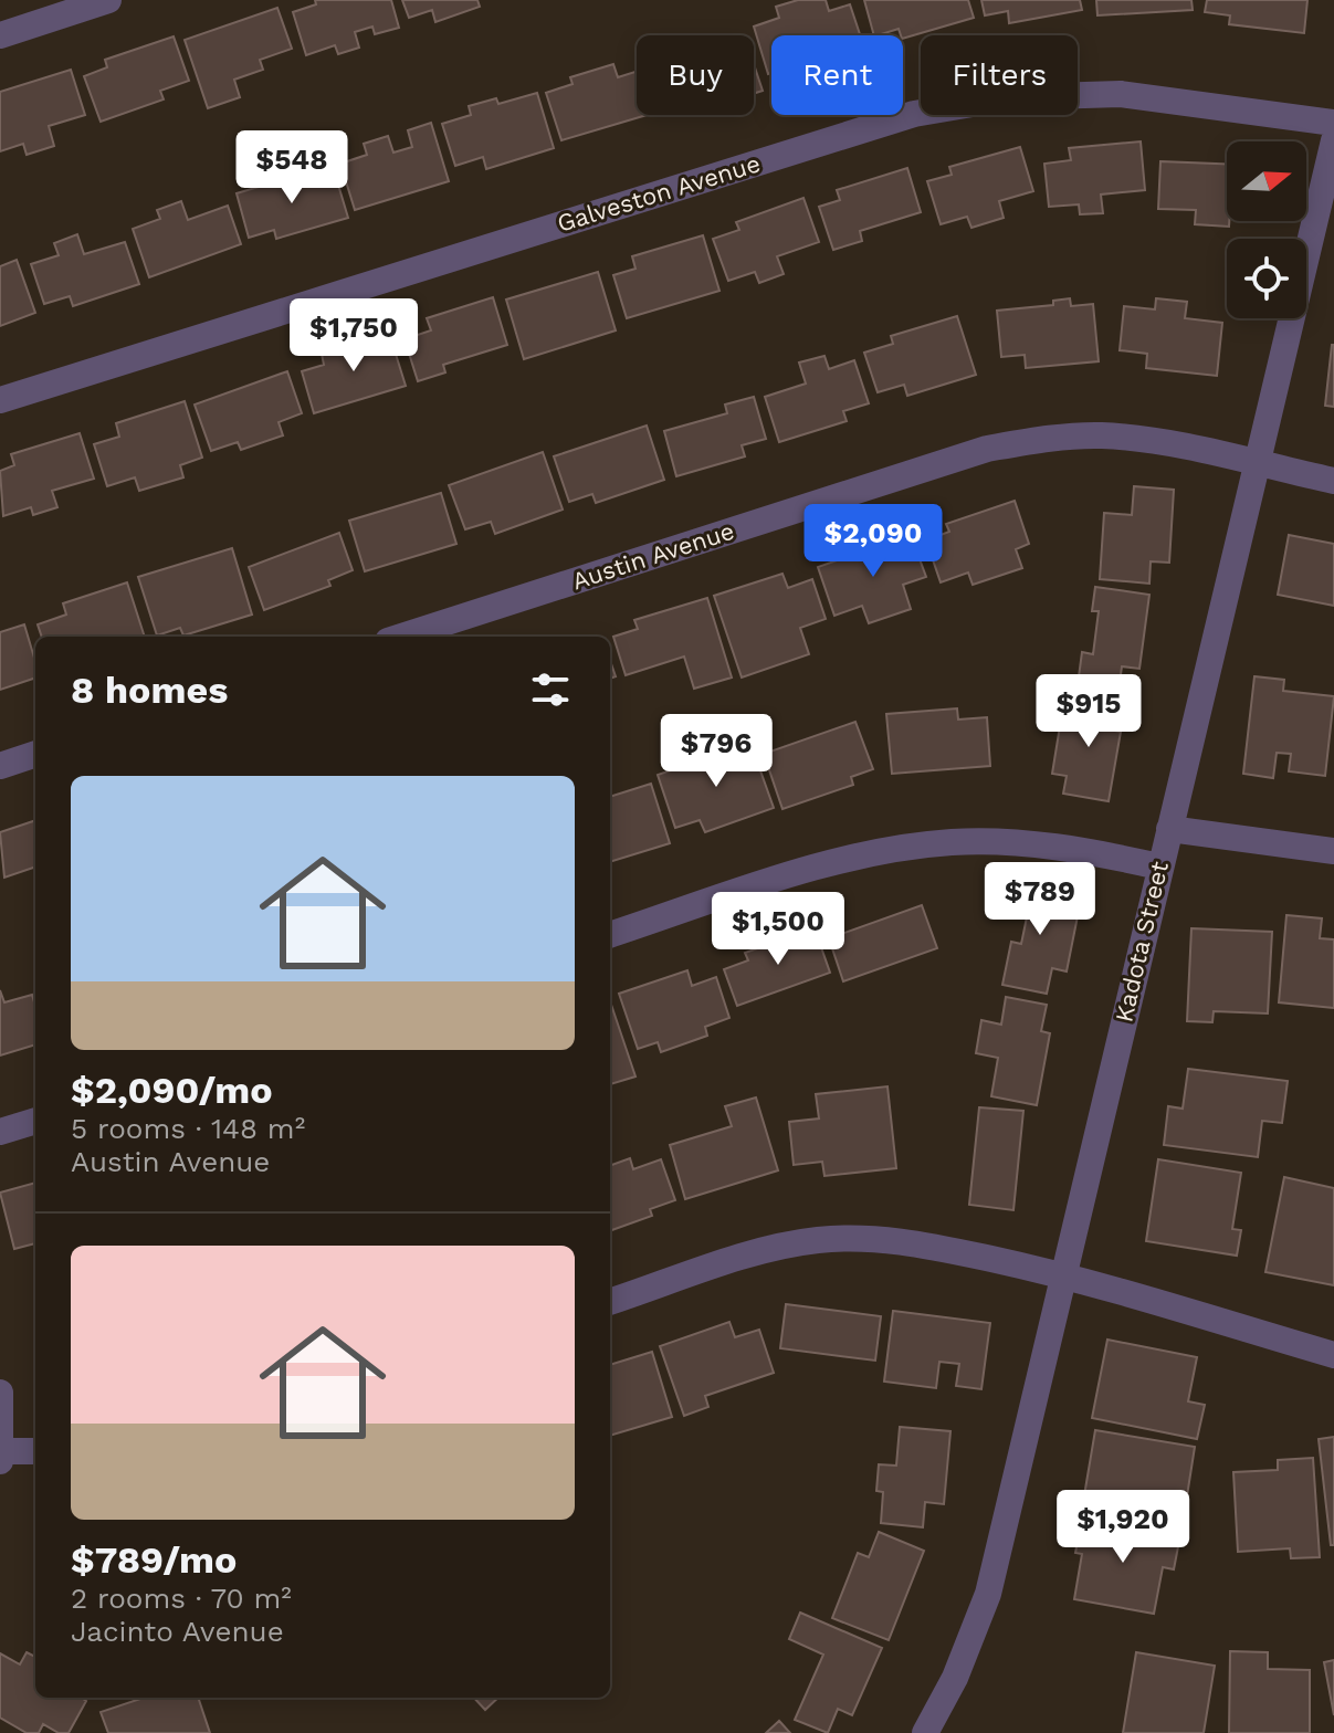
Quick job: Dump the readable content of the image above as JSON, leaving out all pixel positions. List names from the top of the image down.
{
  "streets": {
    "street": ["Galveston Avenue", "Austin Avenue", "Kadota Street"]
  },
  "crossings": [
    ["Austin Avenue", "Kadota Street"]
  ],
  "north": "right",
  "page": {
    "chip": ["Buy", "Rent", "Filters"],
    "price": [
      "$548",
      "$1,750",
      "$2,090",
      "$915",
      "$796",
      "$789",
      "$1,500",
      "$1,920"
    ],
    "heading": "8 homes",
    "list": [
      {
        "name": "$2,090/mo",
        "note": "5 rooms · 148 m² · Austin Avenue"
      },
      {
        "name": "$789/mo",
        "note": "2 rooms · 70 m² · Jacinto Avenue"
      }
    ]
  }
}
